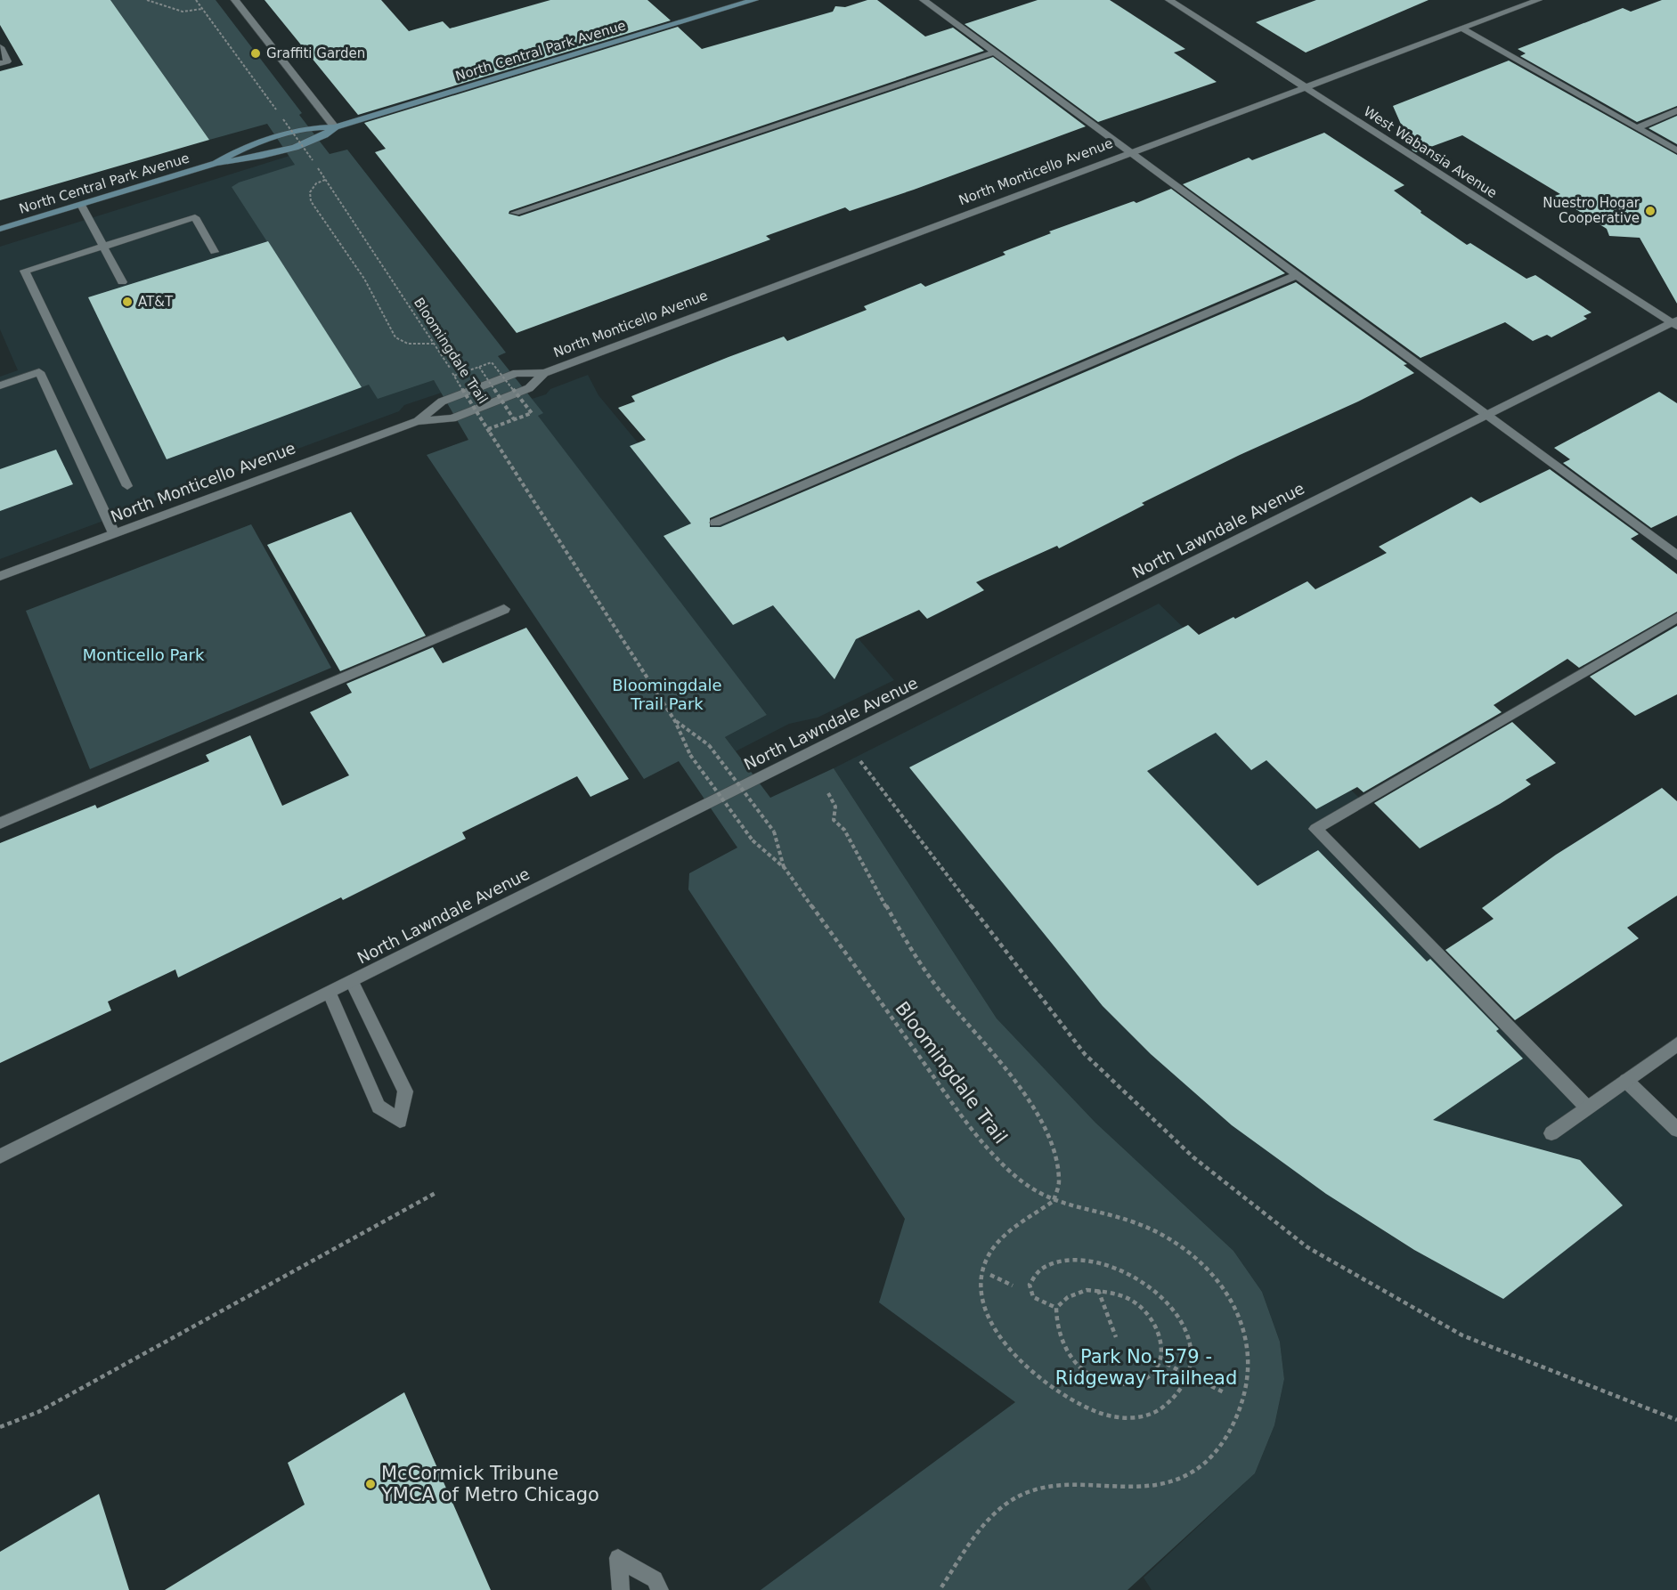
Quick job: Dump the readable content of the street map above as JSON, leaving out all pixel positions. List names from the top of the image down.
{
  "streets": {
    "street": [
      "North Central Park Avenue",
      "West Wabansia Avenue",
      "North Monticello Avenue",
      "North Lawndale Avenue"
    ],
    "path": ["Bloomingdale Trail"]
  },
  "crossings": [
    ["West Wabansia Avenue", "North Monticello Avenue"],
    ["West Wabansia Avenue", "North Lawndale Avenue"]
  ],
  "parks": ["Monticello Park", "Bloomingdale Trail Park", "Park No. 579 - Ridgeway Trailhead"],
  "places": [
    "Graffiti Garden",
    "Nuestro Hogar Cooperative",
    "AT&T",
    "McCormick Tribune YMCA of Metro Chicago"
  ]
}
